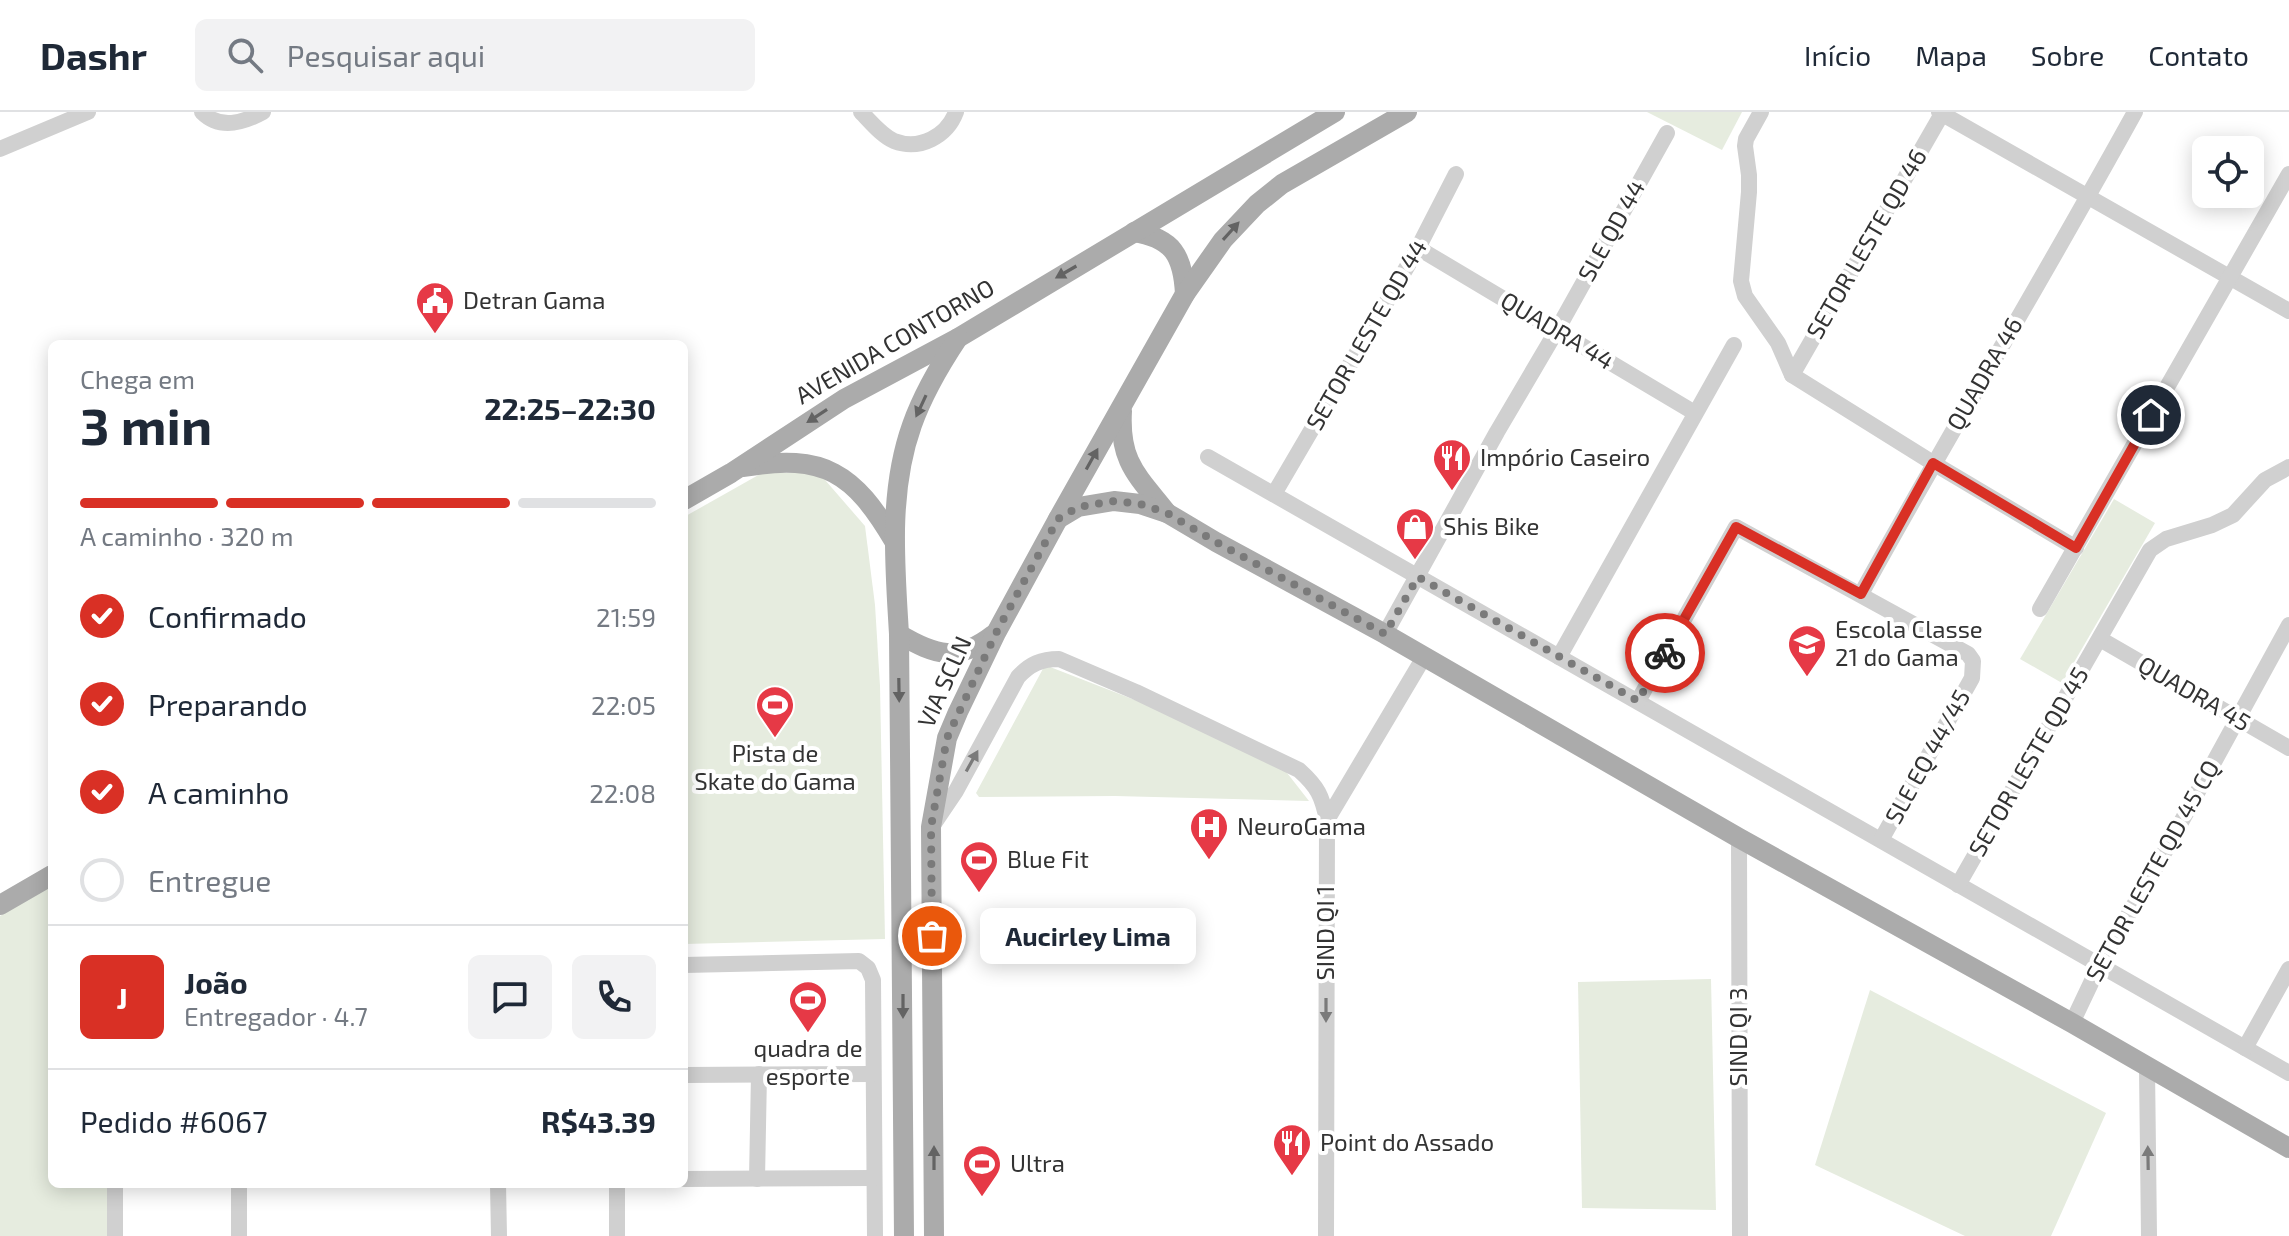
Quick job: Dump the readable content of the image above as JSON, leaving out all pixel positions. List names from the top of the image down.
{
  "streets": {
    "main road": ["AVENIDA CONTORNO", "VIA SCLN"],
    "street": [
      "SLE QD 44",
      "SETOR LESTE QD 46",
      "QUADRA 44",
      "SETOR LESTE QD 44",
      "QUADRA 46",
      "QUADRA 45",
      "SLE EQ 44/45",
      "SETOR LESTE QD 45",
      "SETOR LESTE QD 45 CQ",
      "SIND QI 1",
      "SIND QI 3"
    ]
  },
  "crossings": [
    ["SLE QD 44", "QUADRA 44"],
    ["QUADRA 44", "SETOR LESTE QD 44"],
    ["AVENIDA CONTORNO", "VIA SCLN"],
    ["QUADRA 46", "SLE EQ 44/45"],
    ["QUADRA 45", "SETOR LESTE QD 45"],
    ["QUADRA 45", "SETOR LESTE QD 45 CQ"]
  ],
  "one_way": ["AVENIDA CONTORNO", "SIND QI 1"],
  "places": {
    "public building": ["Detran Gama"],
    "restaurant": ["Impório Caseiro", "Point do Assado"],
    "shop": ["Shis Bike"],
    "school or university": ["Escola Classe 21 do Gama"],
    "sports": [
      "Pista de Skate do Gama",
      "Blue Fit",
      "quadra de esporte",
      "Ultra"
    ],
    "hospital": ["NeuroGama"],
    "other": ["Aucirley Lima"]
  },
  "page": {
    "header": "Dashr",
    "search": "Pesquisar aqui",
    "nav": [
      "Início",
      "Mapa",
      "Sobre",
      "Contato"
    ],
    "heading": ["3 min", "Chega em", "22:25–22:30"],
    "panel": [
      "João",
      "Entregador · 4.7",
      "Pedido #6067",
      "R$43.39"
    ],
    "bar": "A caminho · 320 m",
    "list": [
      ["Confirmado", "21:59"],
      ["Preparando", "22:05"],
      ["A caminho", "22:08"],
      "Entregue"
    ],
    "bubble": "Aucirley Lima",
    "round": "J"
  }
}
